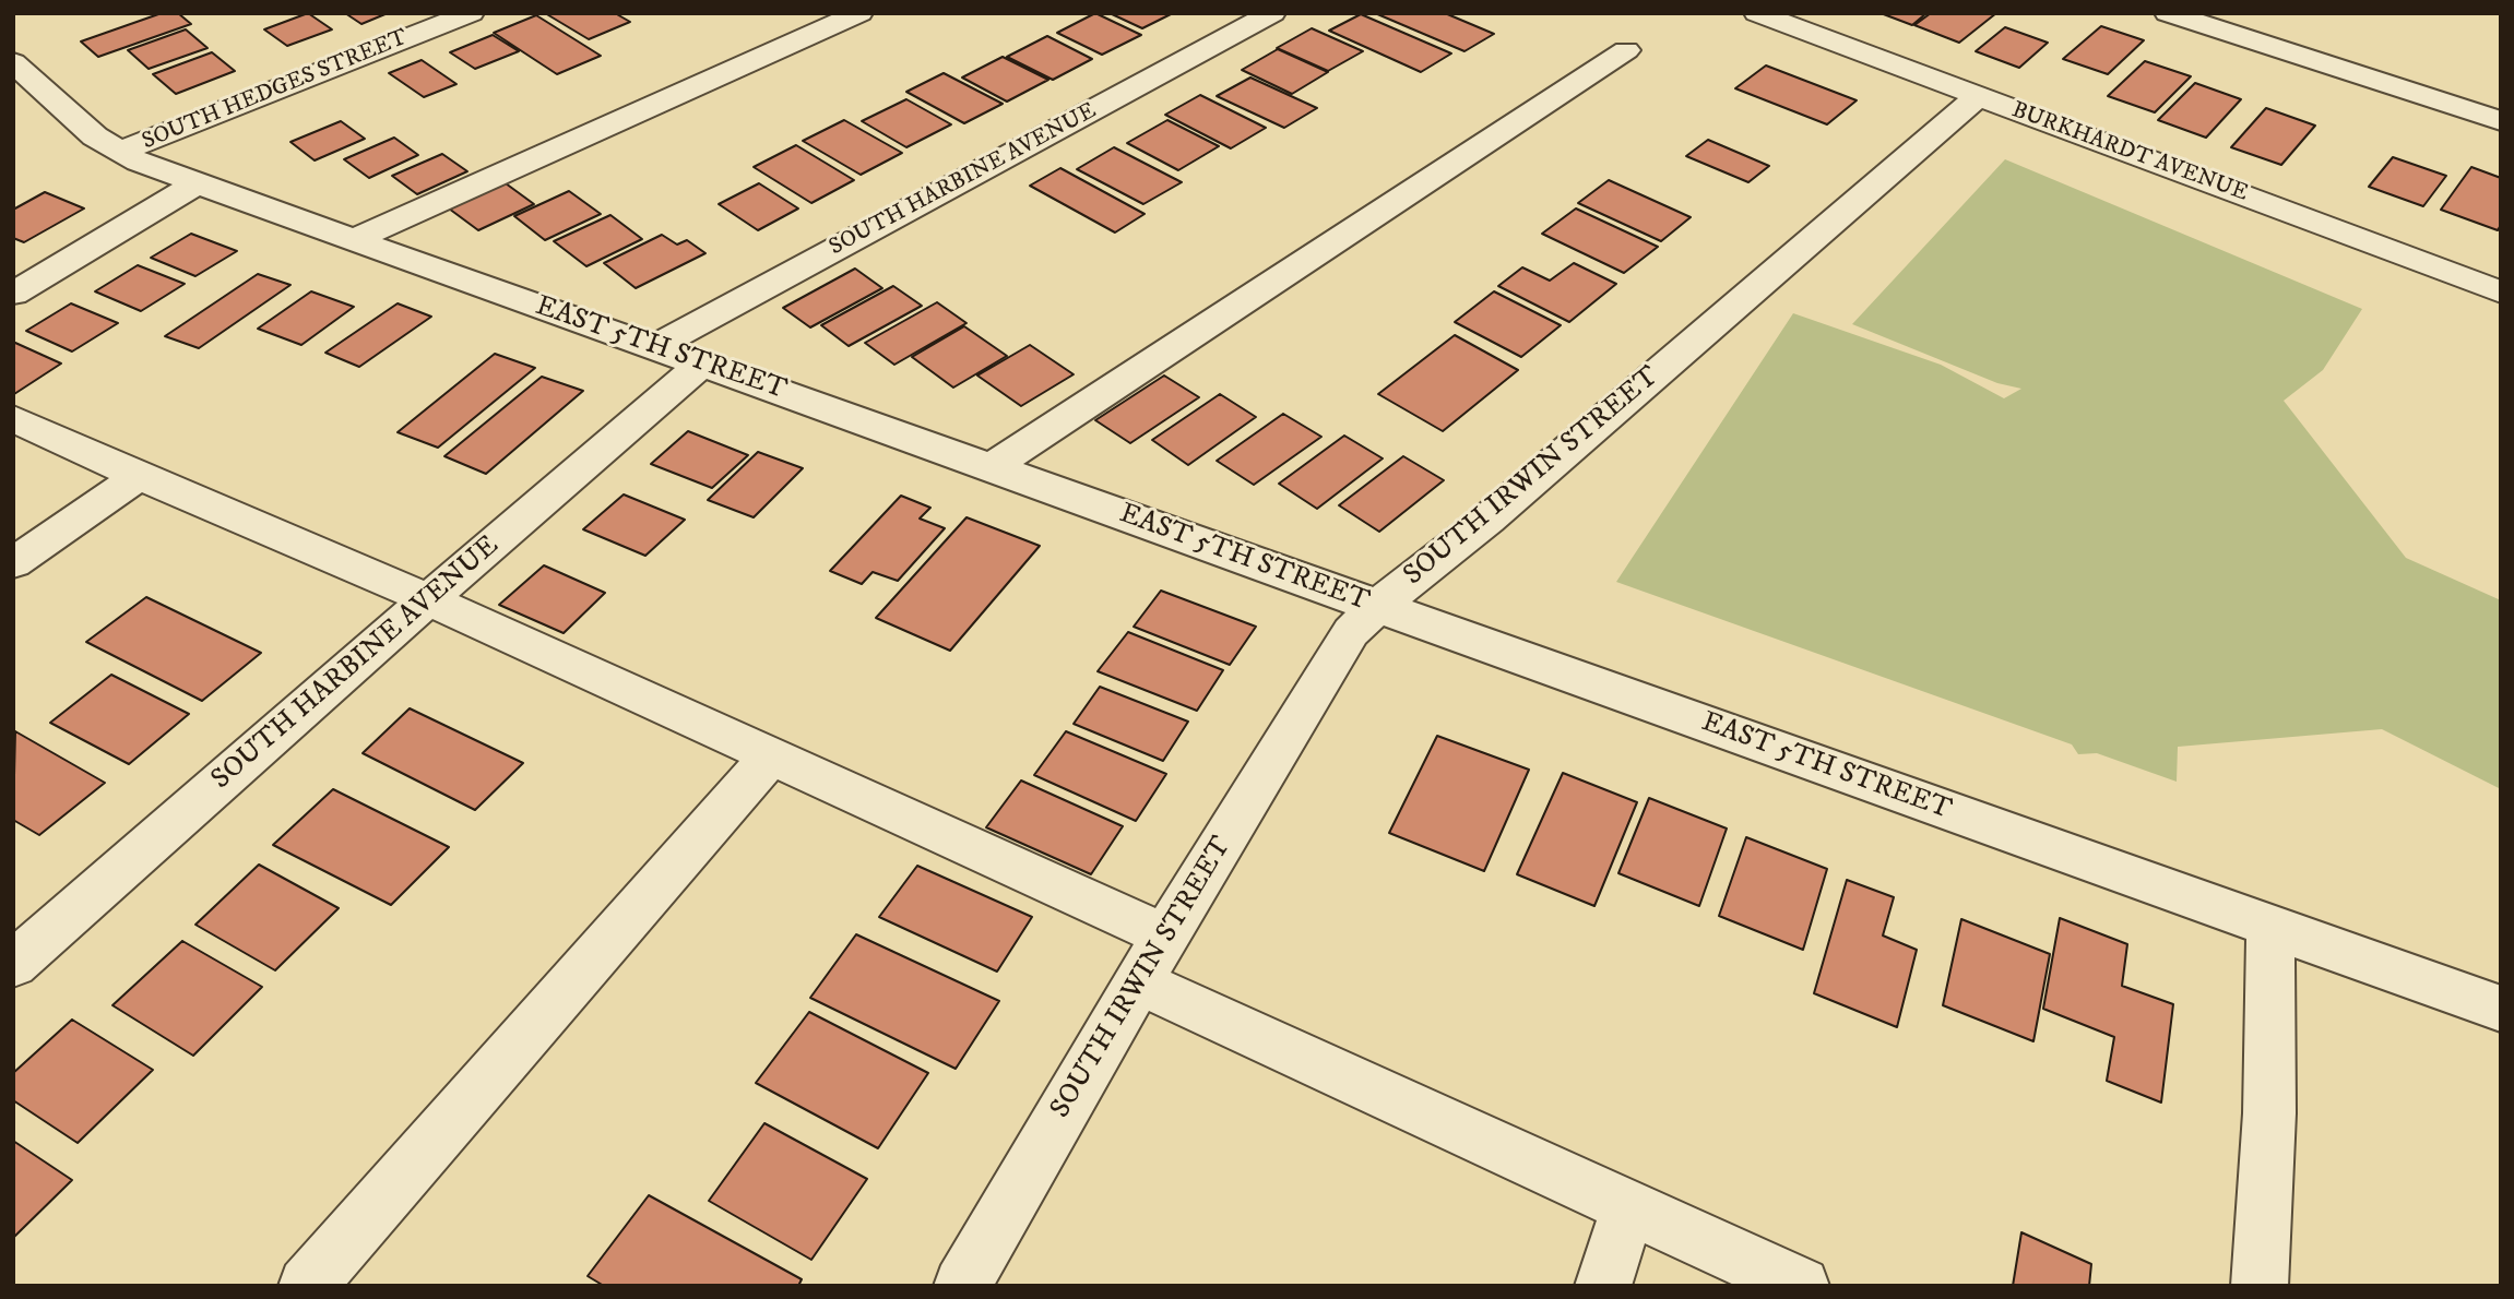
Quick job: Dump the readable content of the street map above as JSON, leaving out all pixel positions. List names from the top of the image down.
{
  "streets": {
    "street": [
      "SOUTH HEDGES STREET",
      "BURKHARDT AVENUE",
      "SOUTH HARBINE AVENUE",
      "EAST 5TH STREET",
      "SOUTH IRWIN STREET"
    ]
  },
  "crossings": [
    ["SOUTH HEDGES STREET", "EAST 5TH STREET"],
    ["BURKHARDT AVENUE", "SOUTH IRWIN STREET"],
    ["SOUTH HARBINE AVENUE", "EAST 5TH STREET"],
    ["EAST 5TH STREET", "SOUTH IRWIN STREET"]
  ]
}
